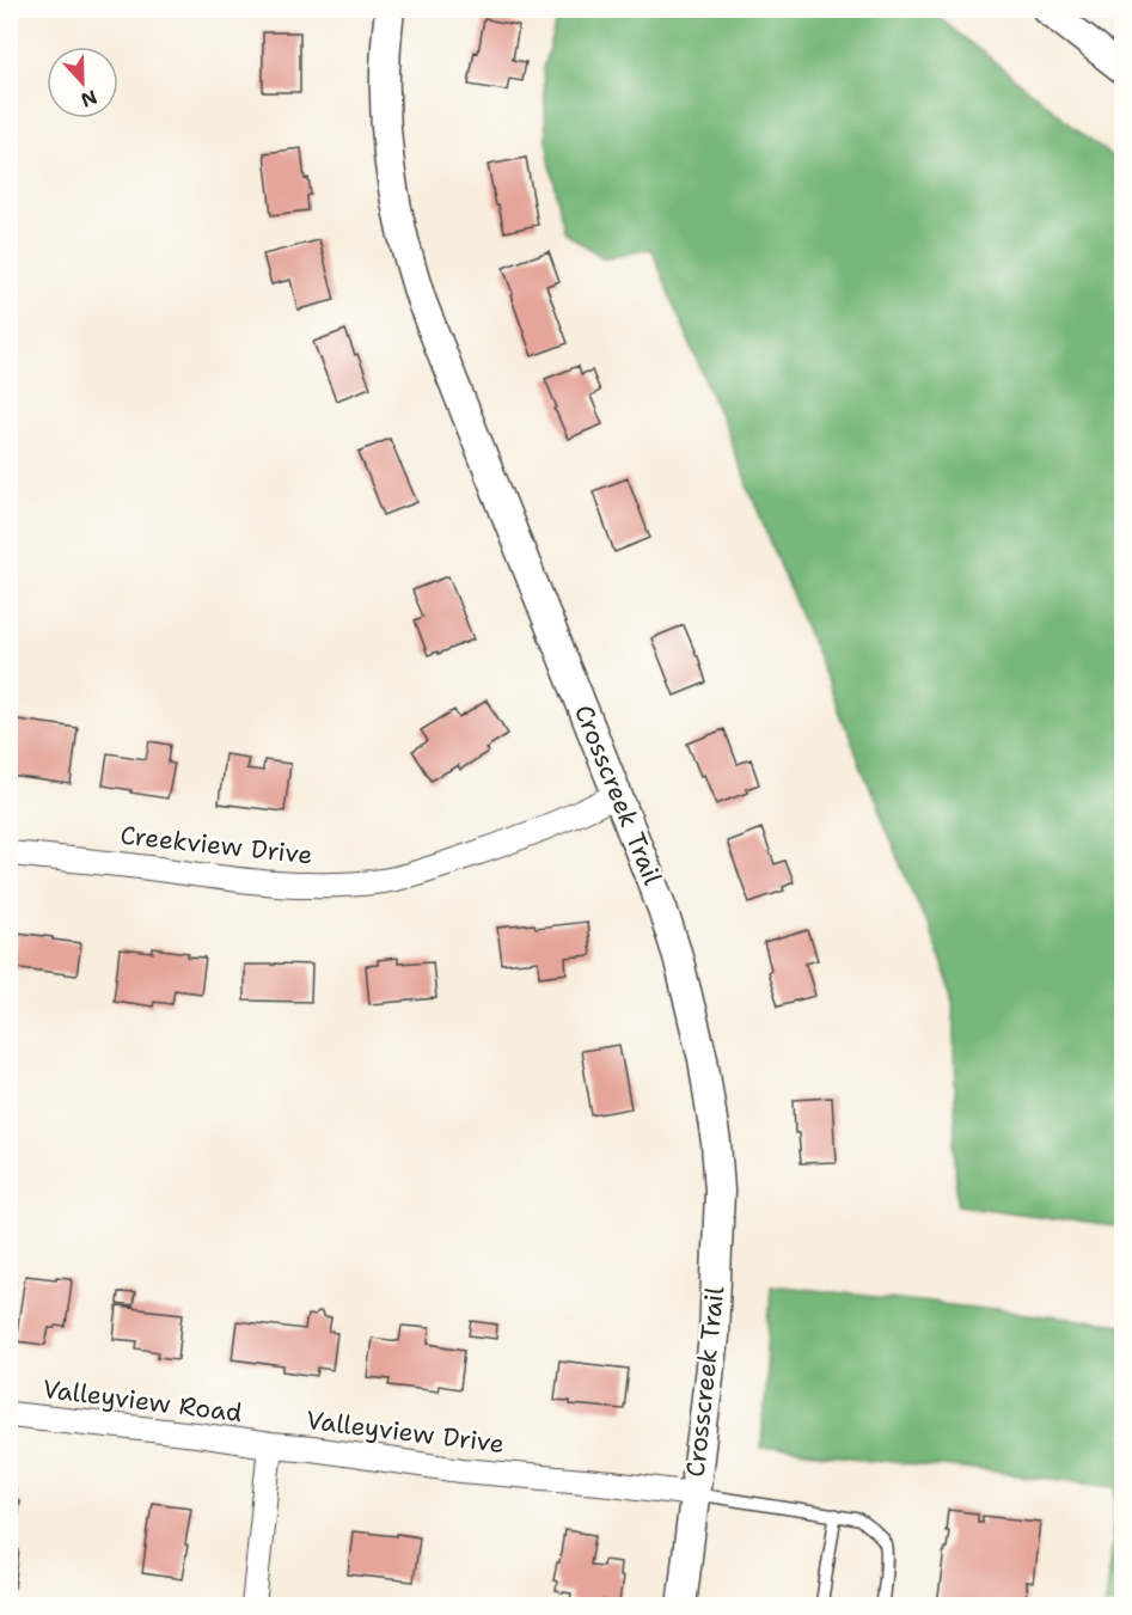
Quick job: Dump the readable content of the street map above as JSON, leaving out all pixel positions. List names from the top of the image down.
{
  "streets": {
    "street": [
      "Crosscreek Trail",
      "Creekview Drive",
      "Valleyview Road",
      "Valleyview Drive"
    ]
  },
  "crossings": [
    ["Crosscreek Trail", "Creekview Drive"],
    ["Crosscreek Trail", "Valleyview Drive"],
    ["Valleyview Road", "Valleyview Drive"]
  ],
  "north": "bottom"
}
